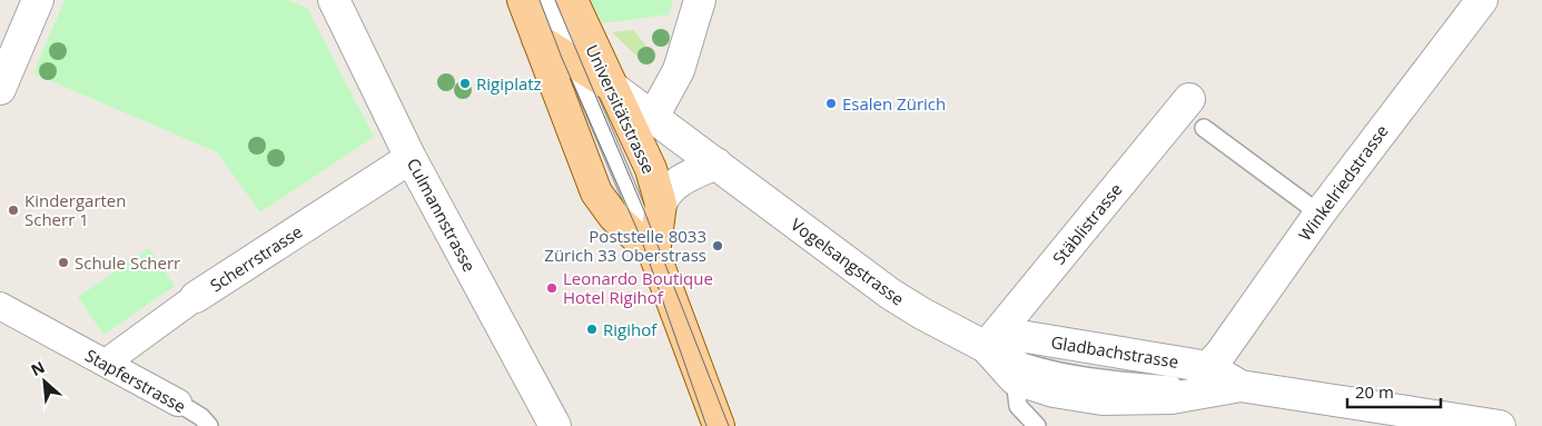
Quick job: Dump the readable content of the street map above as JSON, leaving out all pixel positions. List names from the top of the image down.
{
  "streets": {
    "main road": ["Universitätstrasse"],
    "street": [
      "Winkelriedstrasse",
      "Culmannstrasse",
      "Stäblistrasse",
      "Scherrstrasse",
      "Vogelsangstrasse",
      "Gladbachstrasse",
      "Stapferstrasse"
    ]
  },
  "crossings": [
    ["Universitätstrasse", "Vogelsangstrasse"],
    ["Winkelriedstrasse", "Gladbachstrasse"],
    ["Culmannstrasse", "Scherrstrasse"],
    ["Stäblistrasse", "Vogelsangstrasse"],
    ["Stäblistrasse", "Gladbachstrasse"],
    ["Scherrstrasse", "Stapferstrasse"],
    ["Vogelsangstrasse", "Gladbachstrasse"]
  ],
  "places": [
    "Rigiplatz",
    "Esalen Zürich",
    "Kindergarten Scherr 1",
    "Poststelle 8033 Zürich 33 Oberstrass",
    "Schule Scherr",
    "Leonardo Boutique Hotel Rigihof",
    "Rigihof"
  ],
  "scale_bar": "20 m",
  "north": "top left"
}
